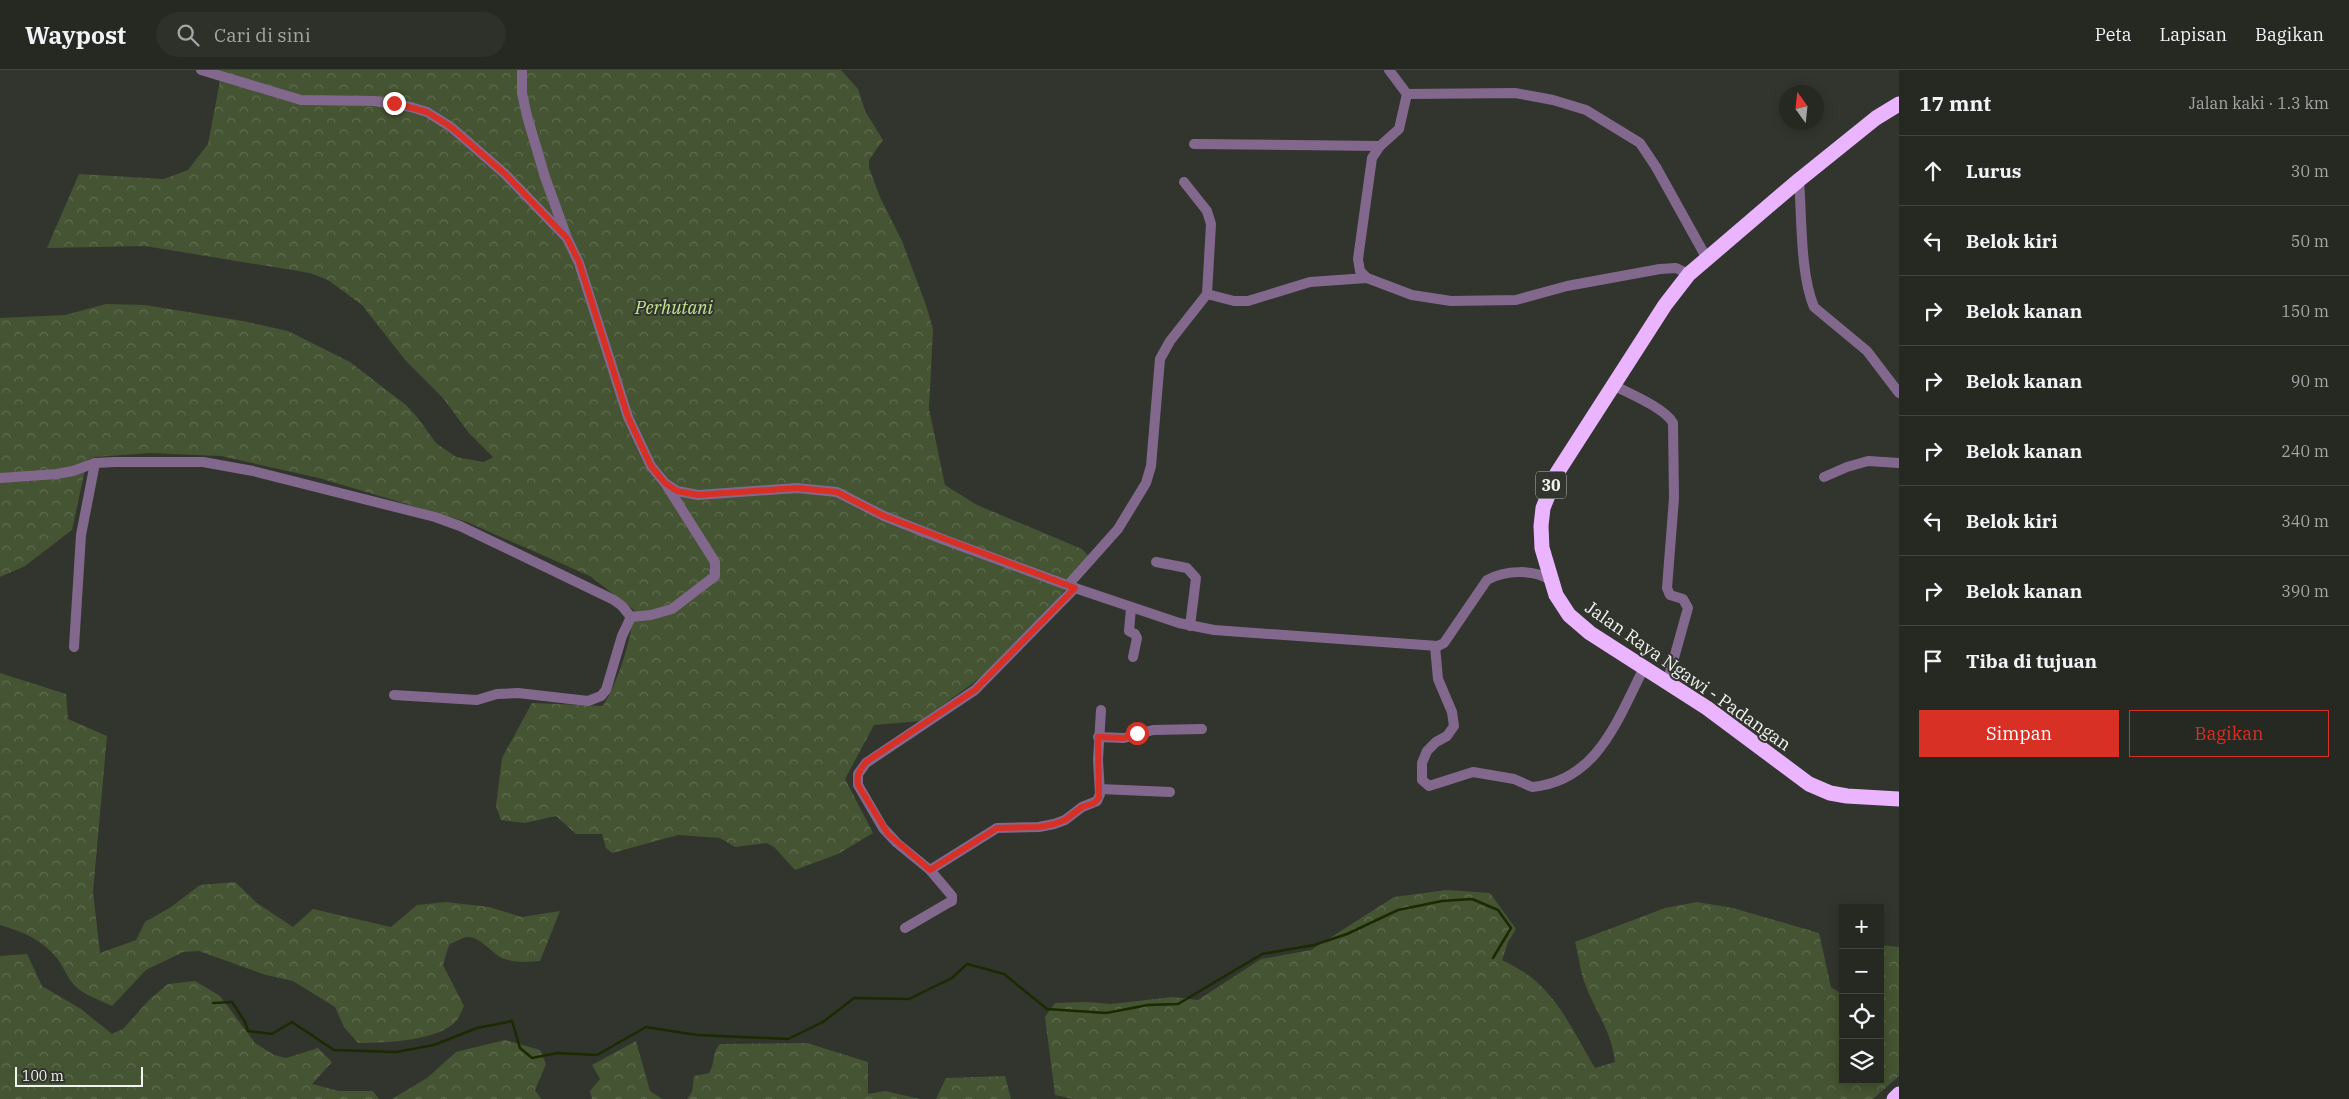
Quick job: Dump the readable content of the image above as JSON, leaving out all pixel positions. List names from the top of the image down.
{
  "streets": {
    "highway": ["30", "Jalan Raya Ngawi - Padangan"]
  },
  "parks": ["Perhutani"],
  "scale_bar": "100 m",
  "north": "top",
  "page": {
    "header": "Waypost",
    "search": "Cari di sini",
    "nav": ["Peta", "Lapisan", "Bagikan"],
    "heading": ["17 mnt", "Jalan kaki · 1.3 km"],
    "list": [
      ["Lurus", "30 m"],
      ["Belok kiri", "50 m"],
      ["Belok kanan", "150 m"],
      ["Belok kanan", "90 m"],
      ["Belok kanan", "240 m"],
      ["Belok kiri", "340 m"],
      ["Belok kanan", "390 m"],
      "Tiba di tujuan"
    ],
    "buttons": ["Simpan", "Bagikan"],
    "map_buttons": ["+", "−"],
    "scale": "100 m"
  }
}
